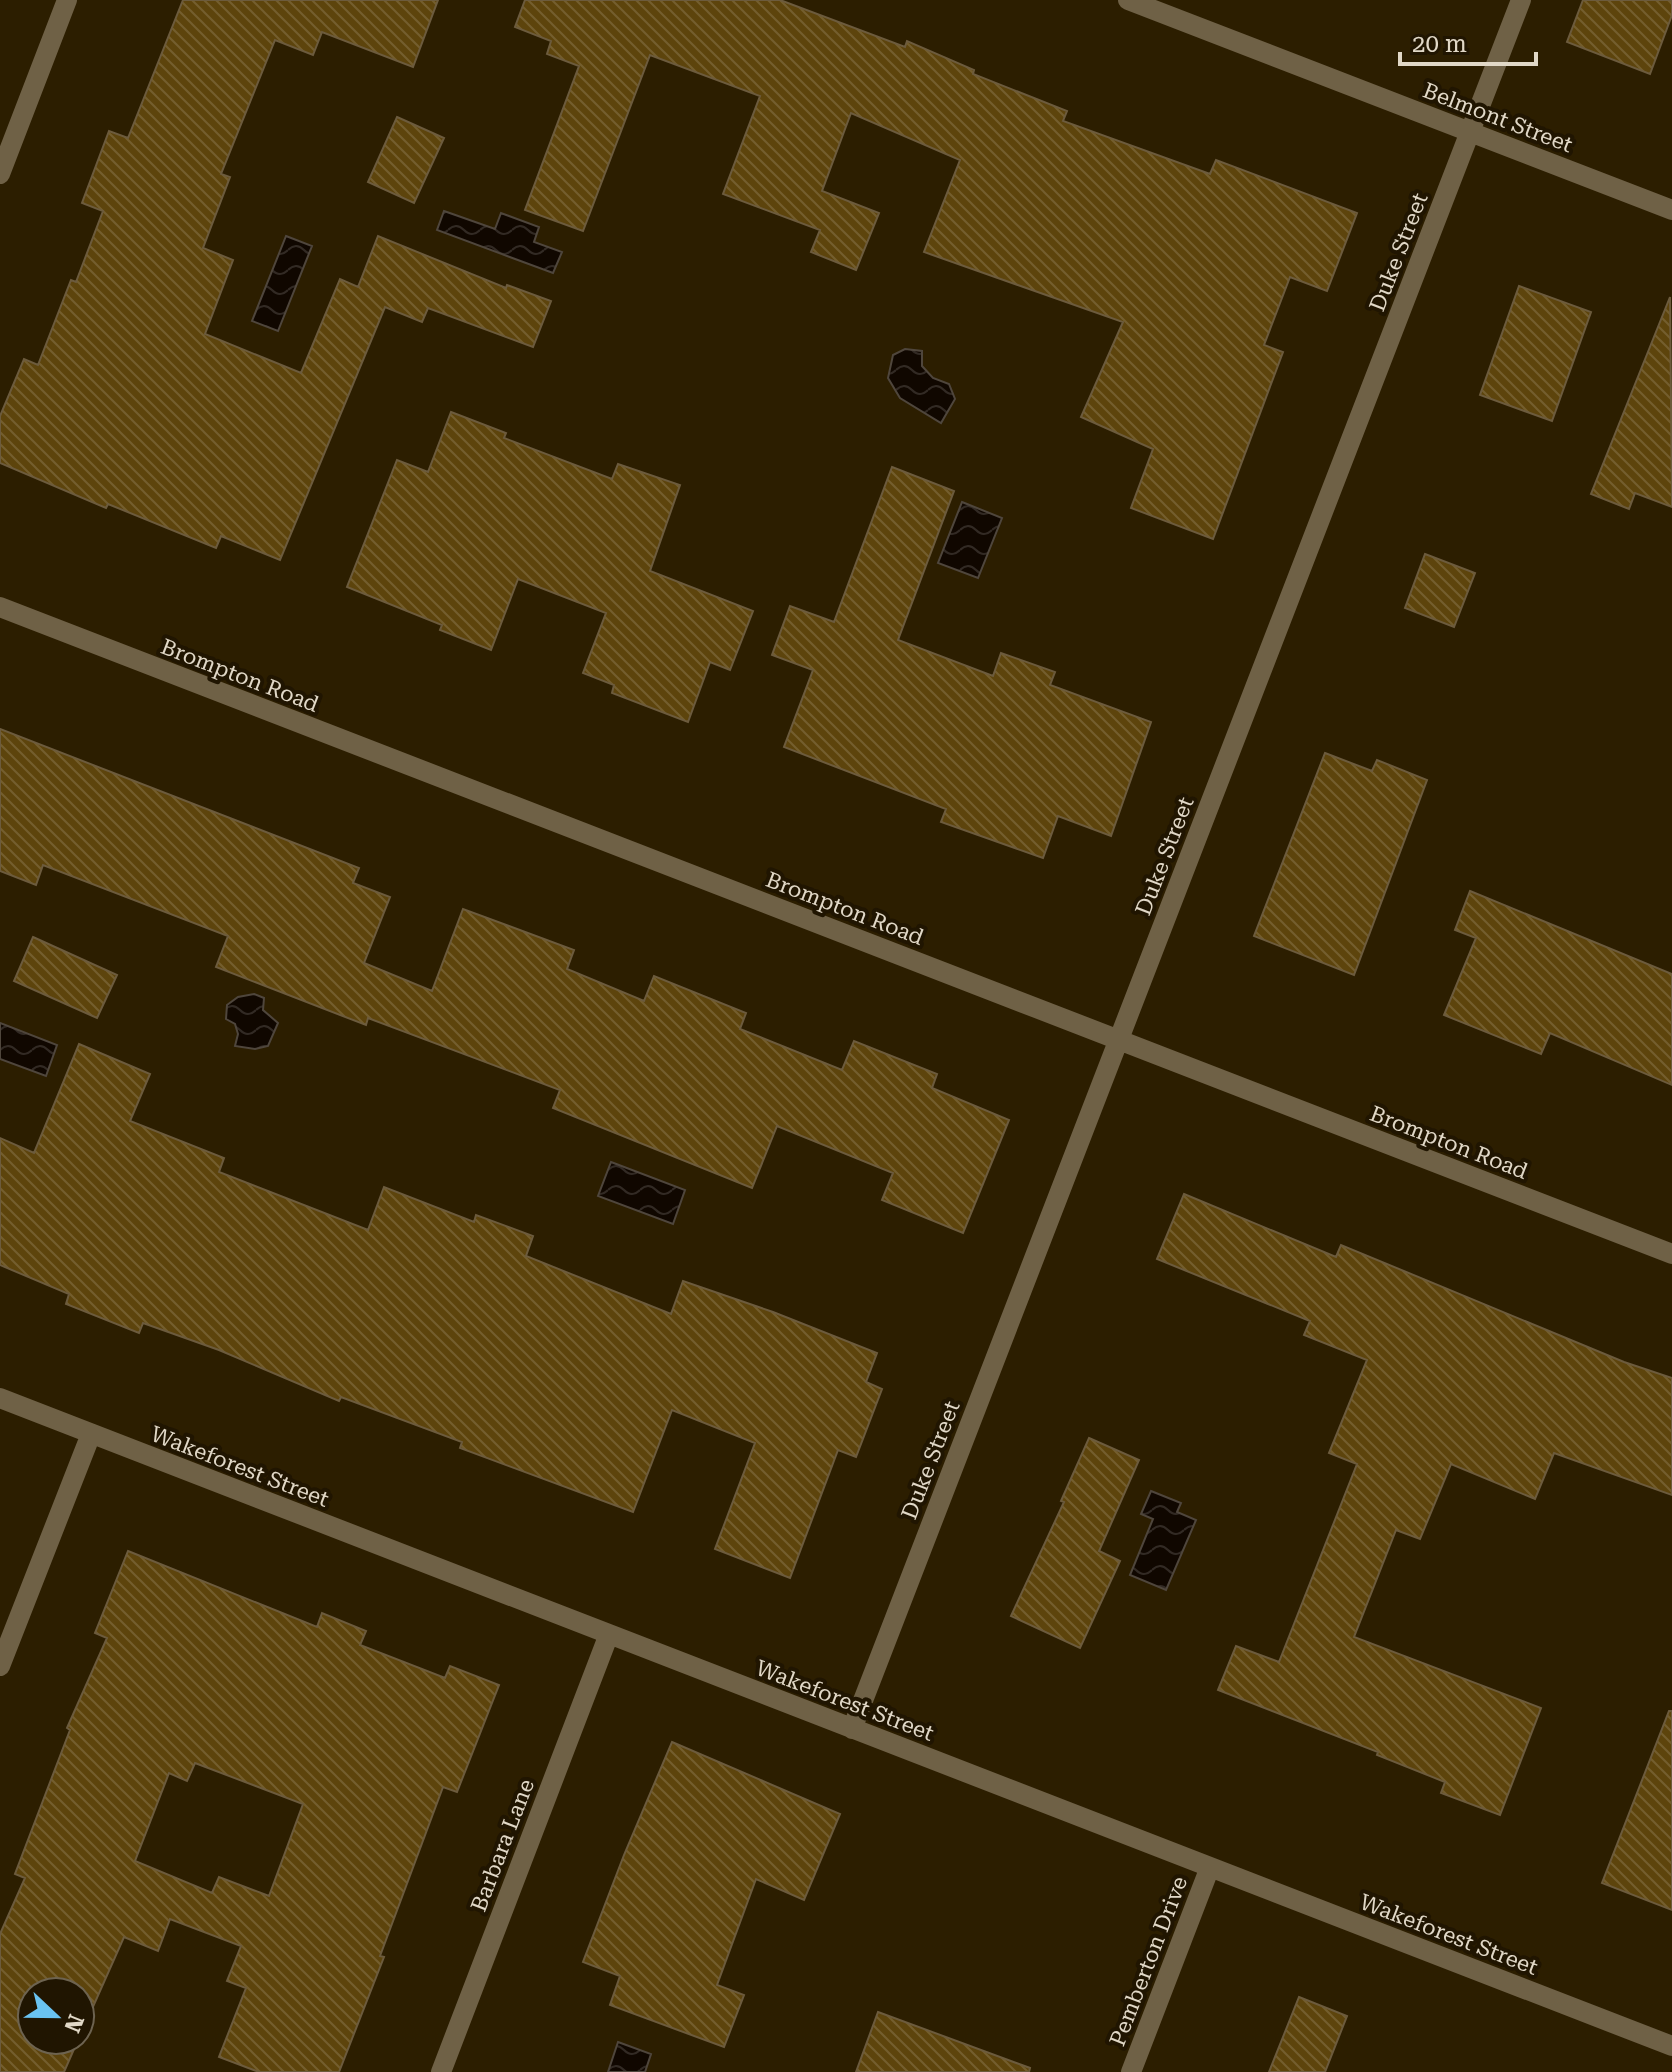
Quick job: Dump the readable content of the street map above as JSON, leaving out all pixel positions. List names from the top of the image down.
{
  "streets": {
    "street": [
      "Belmont Street",
      "Duke Street",
      "Brompton Road",
      "Wakeforest Street",
      "Barbara Lane",
      "Pemberton Drive"
    ]
  },
  "crossings": [
    ["Belmont Street", "Duke Street"],
    ["Duke Street", "Brompton Road"],
    ["Duke Street", "Wakeforest Street"],
    ["Wakeforest Street", "Barbara Lane"],
    ["Wakeforest Street", "Pemberton Drive"]
  ],
  "scale_bar": "20 m",
  "north": "right"
}
